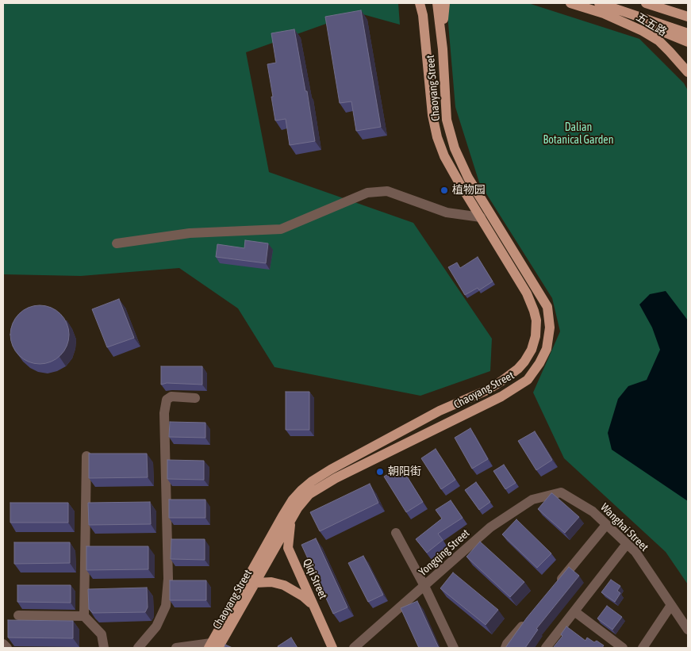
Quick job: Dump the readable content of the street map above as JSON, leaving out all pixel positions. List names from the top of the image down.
{
  "streets": {
    "main road": ["五五路", "Chaoyang Street", "Qiqi Street"],
    "street": ["Wanghai Street", "Yongqing Street"]
  },
  "crossings": [
    ["Chaoyang Street", "Qiqi Street"],
    ["Wanghai Street", "Yongqing Street"]
  ],
  "parks": ["Dalian Botanical Garden"],
  "places": ["植物园", "朝阳街"]
}
